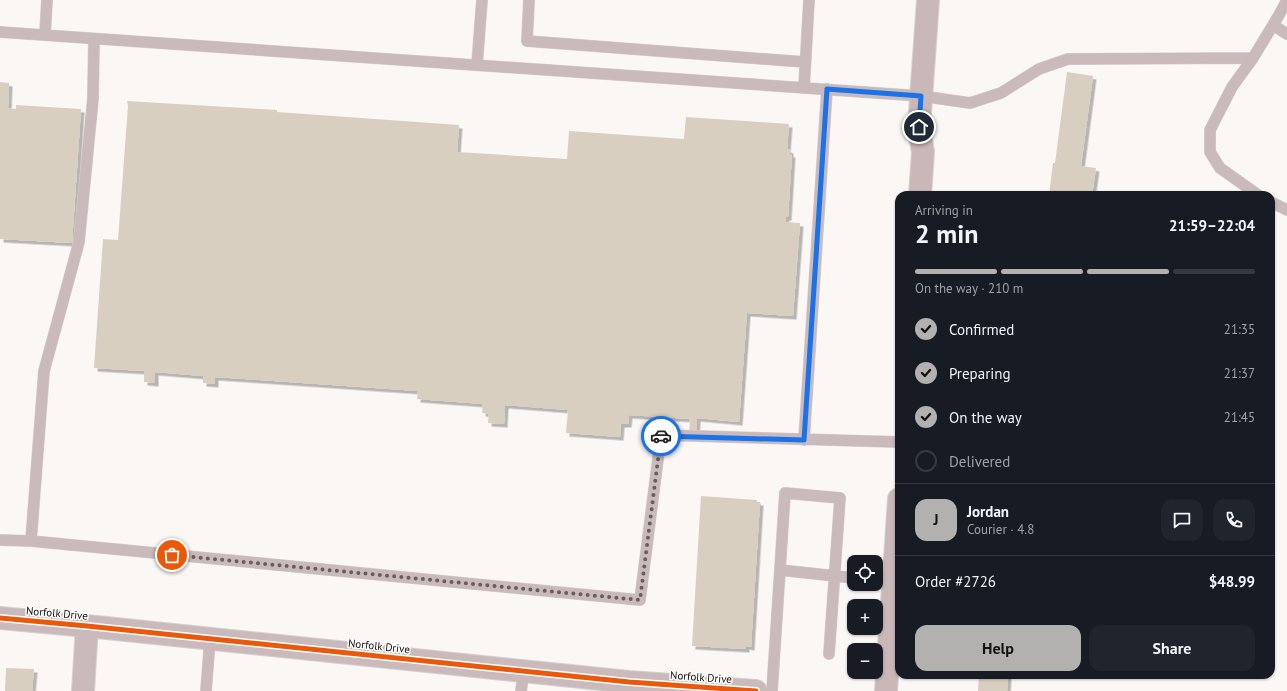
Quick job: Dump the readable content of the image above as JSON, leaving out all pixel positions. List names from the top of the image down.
{
  "streets": {
    "street": ["Norfolk Drive"]
  },
  "page": {
    "heading": ["2 min", "Arriving in", "21:59–22:04"],
    "panel": [
      "Jordan",
      "Courier · 4.8",
      "Order #2726",
      "$48.99"
    ],
    "bar": "On the way · 210 m",
    "list": [
      ["Confirmed", "21:35"],
      ["Preparing", "21:37"],
      ["On the way", "21:45"],
      "Delivered"
    ],
    "round": "J",
    "map_buttons": ["+", "−"],
    "buttons": ["Help", "Share"]
  }
}
